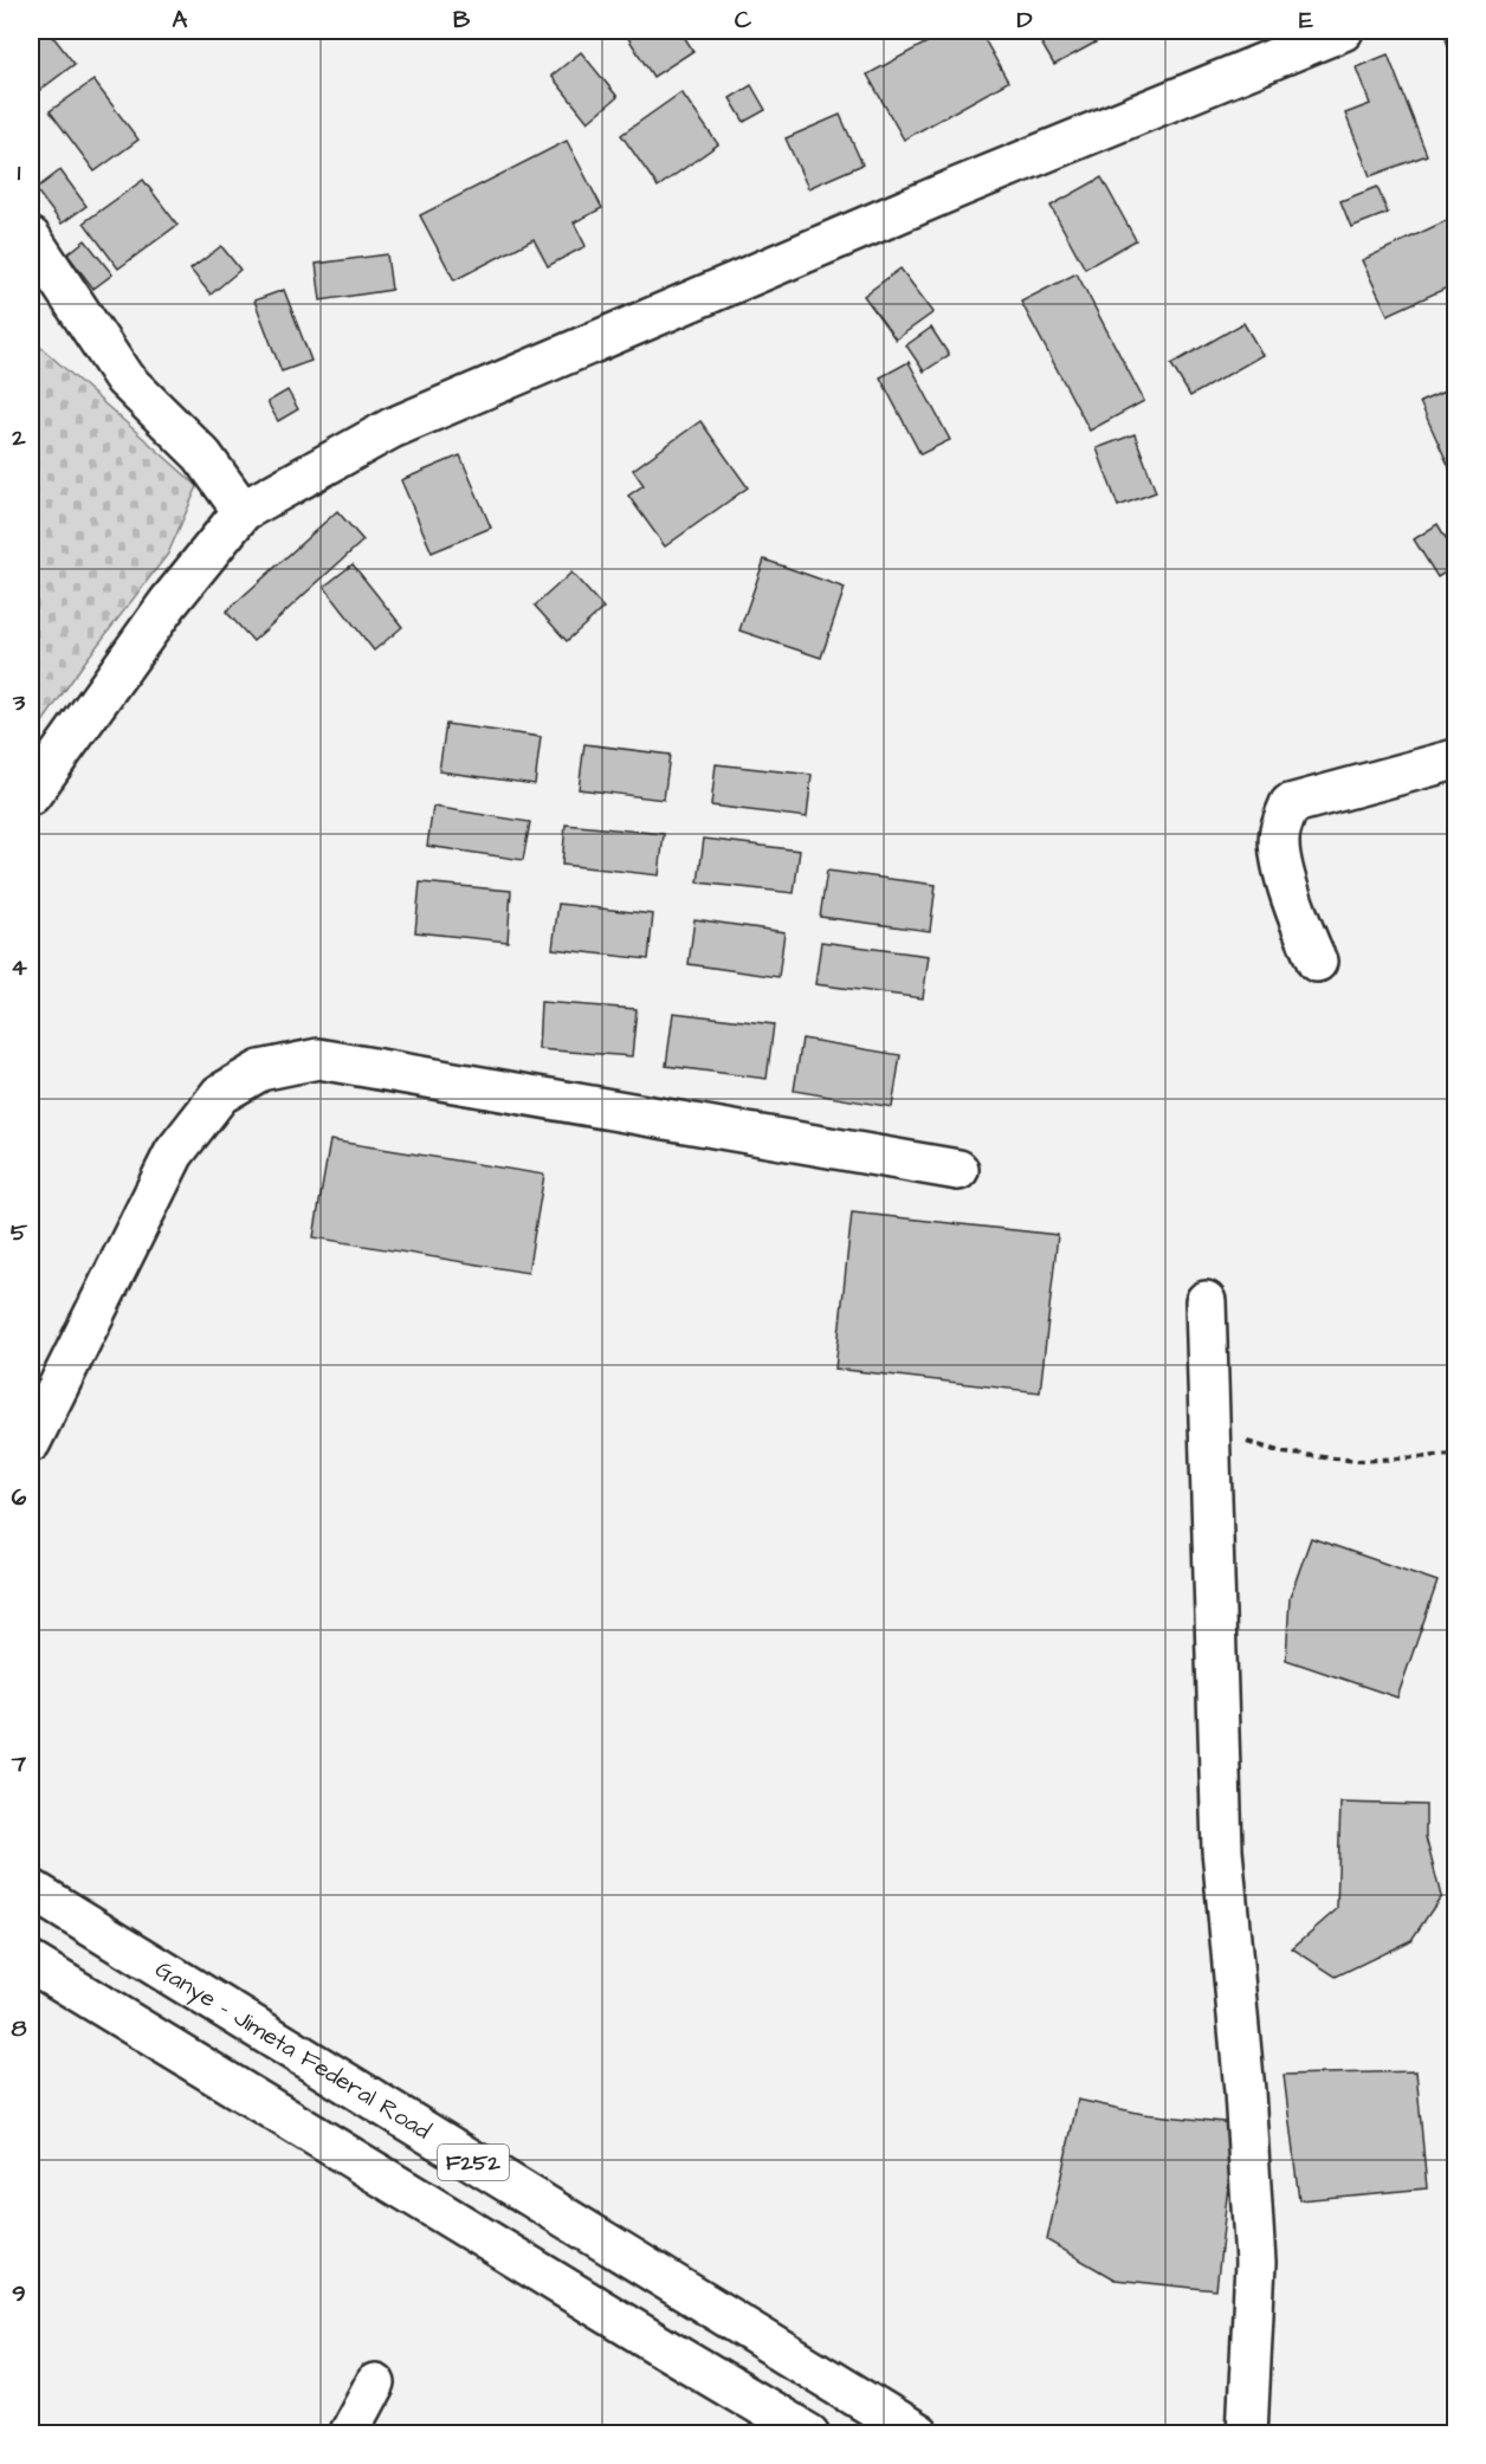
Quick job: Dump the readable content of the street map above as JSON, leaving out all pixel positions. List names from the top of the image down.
{
  "streets": {
    "street": ["Ganye - Jimeta Federal Road", "F252"]
  },
  "grid": {
    "columns": [
      "A",
      "B",
      "C",
      "D",
      "E"
    ],
    "rows": [
      "1",
      "2",
      "3",
      "4",
      "5",
      "6",
      "7",
      "8",
      "9"
    ]
  }
}
